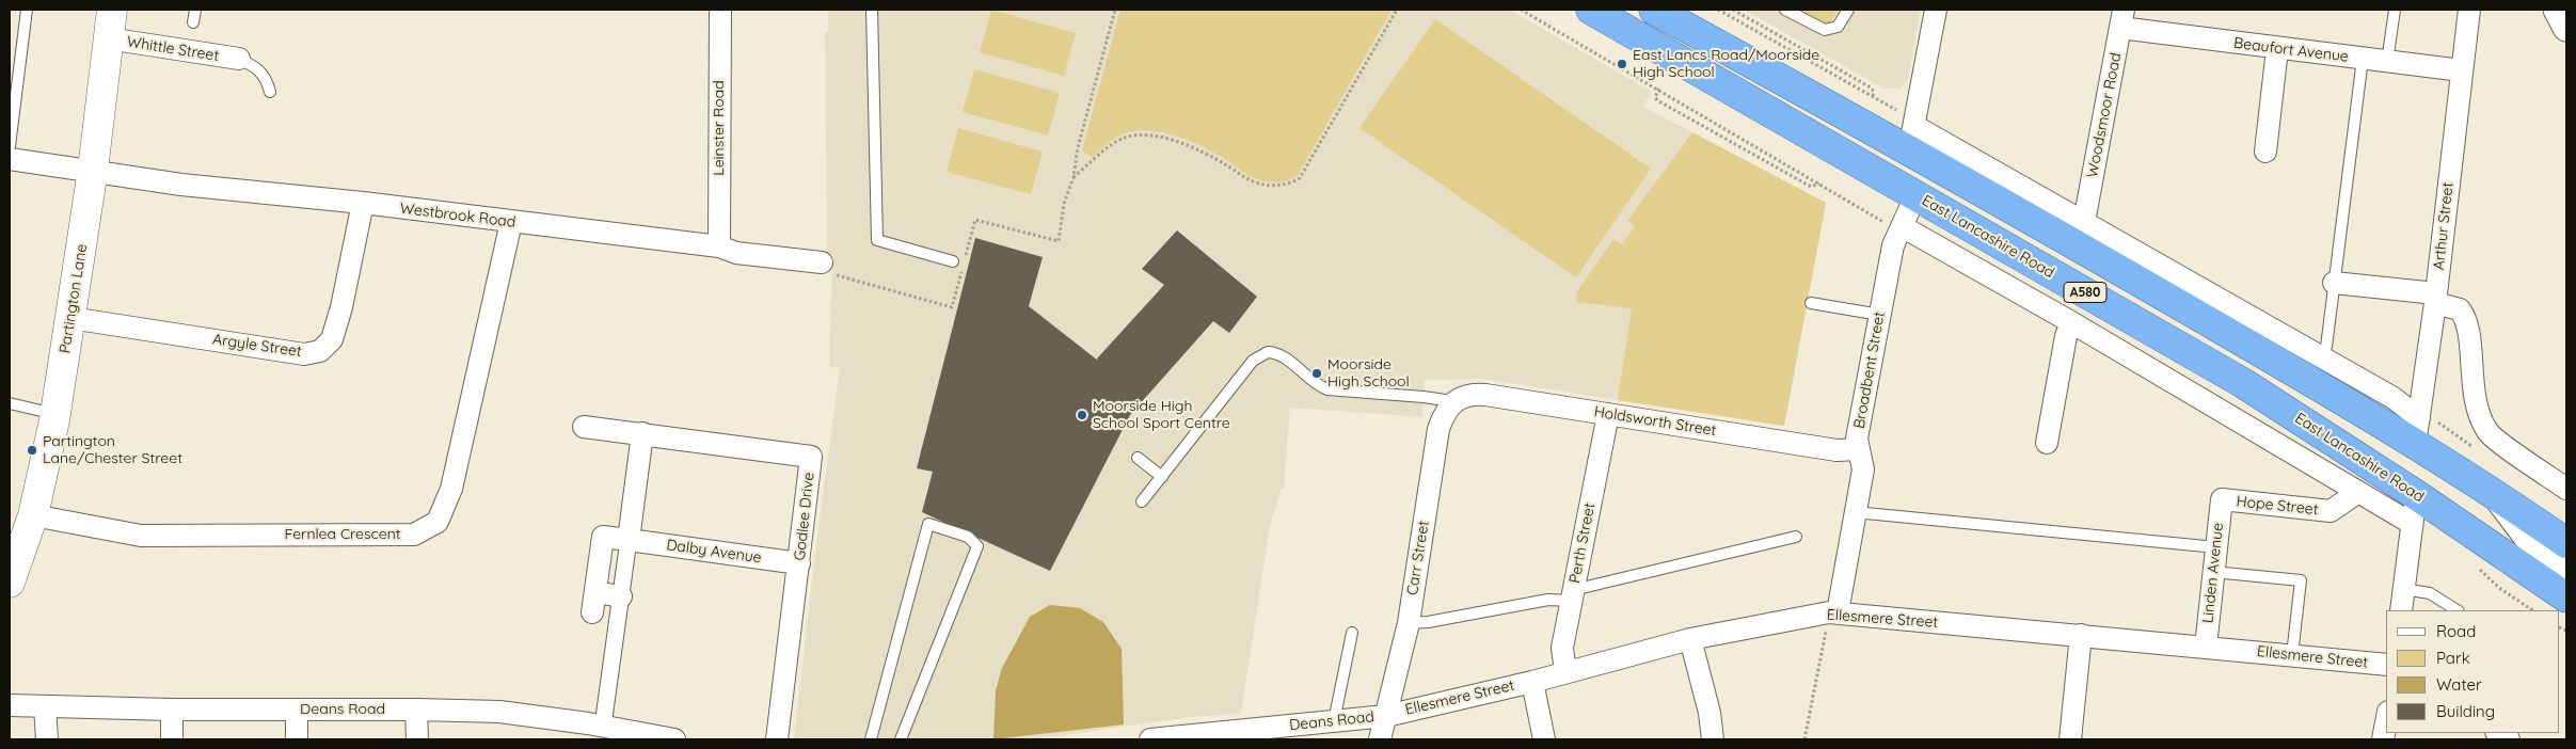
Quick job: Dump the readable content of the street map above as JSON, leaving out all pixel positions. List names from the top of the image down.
{
  "streets": {
    "highway": ["East Lancashire Road", "A580"],
    "main road": ["Partington Lane"],
    "street": [
      "Whittle Street",
      "Beaufort Avenue",
      "Woodsmoor Road",
      "Leinster Road",
      "Westbrook Road",
      "Arthur Street",
      "Argyle Street",
      "Broadbent Street",
      "Holdsworth Street",
      "Hope Street",
      "Godlee Drive",
      "Fernlea Crescent",
      "Perth Street",
      "Dalby Avenue",
      "Carr Street",
      "Linden Avenue",
      "Ellesmere Street",
      "Deans Road"
    ]
  },
  "crossings": [
    ["Whittle Street", "Partington Lane"],
    ["Beaufort Avenue", "Woodsmoor Road"],
    ["Beaufort Avenue", "Arthur Street"],
    ["Leinster Road", "Westbrook Road"],
    ["Westbrook Road", "Partington Lane"],
    ["Westbrook Road", "Argyle Street"],
    ["Westbrook Road", "Fernlea Crescent"],
    ["Arthur Street", "A580"],
    ["East Lancashire Road", "Broadbent Street"],
    ["Partington Lane", "Argyle Street"],
    ["Partington Lane", "Fernlea Crescent"],
    ["Broadbent Street", "Holdsworth Street"],
    ["Broadbent Street", "Ellesmere Street"],
    ["Holdsworth Street", "Perth Street"],
    ["Holdsworth Street", "Carr Street"],
    ["Hope Street", "Linden Avenue"],
    ["Godlee Drive", "Dalby Avenue"],
    ["Perth Street", "Ellesmere Street"],
    ["Carr Street", "Ellesmere Street"],
    ["Carr Street", "Deans Road"],
    ["Linden Avenue", "Ellesmere Street"],
    ["Ellesmere Street", "Deans Road"]
  ],
  "places": [
    "East Lancs Road/Moorside High School",
    "Moorside High School",
    "Moorside High School Sport Centre",
    "Partington Lane/Chester Street"
  ],
  "legend": [
    "Road",
    "Park",
    "Water",
    "Building"
  ]
}
